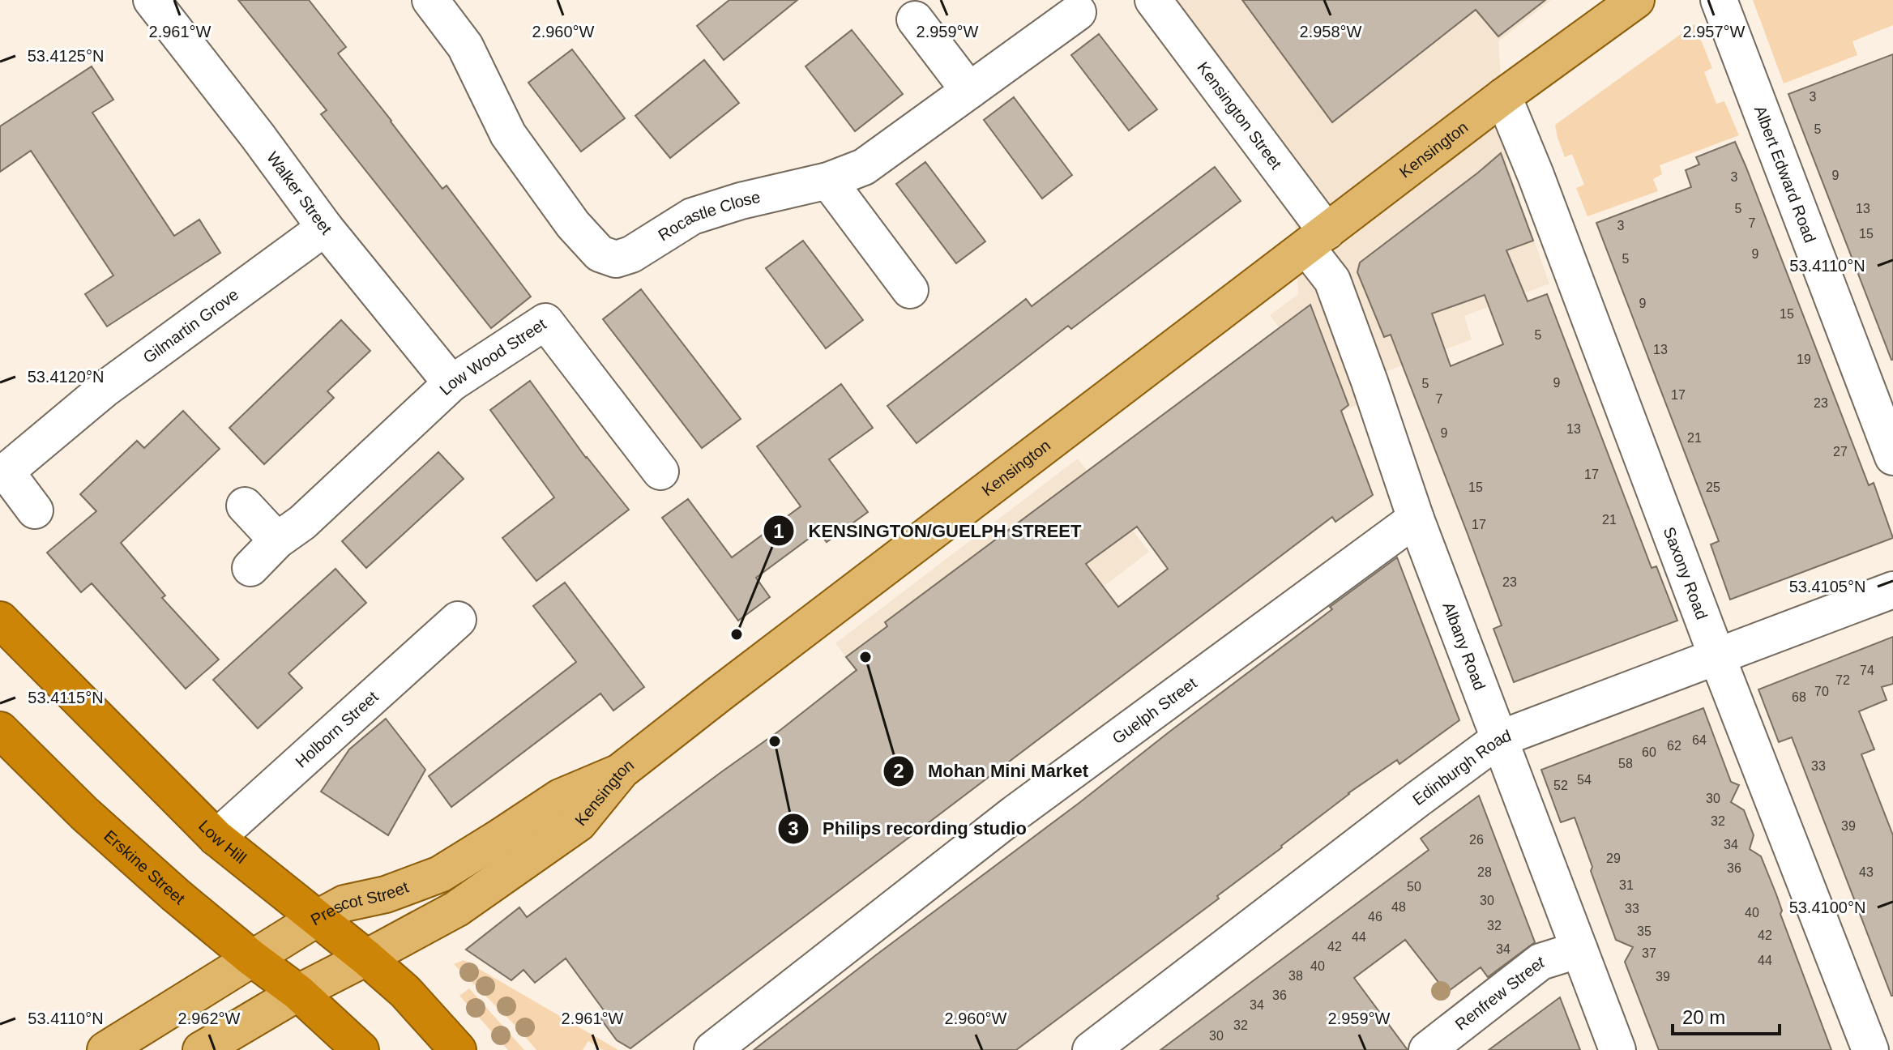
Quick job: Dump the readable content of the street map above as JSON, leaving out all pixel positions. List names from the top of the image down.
{
  "streets": {
    "highway": ["Low Hill", "Erskine Street"],
    "main road": ["Kensington", "Prescot Street"],
    "street": [
      "Kensington Street",
      "Albert Edward Road",
      "Walker Street",
      "Rocastle Close",
      "Gilmartin Grove",
      "Low Wood Street",
      "Saxony Road",
      "Albany Road",
      "Guelph Street",
      "Holborn Street",
      "Edinburgh Road",
      "Renfrew Street"
    ]
  },
  "crossings": [
    ["Kensington Street", "Kensington"],
    ["Kensington Street", "Albany Road"],
    ["Kensington", "Saxony Road"],
    ["Kensington", "Albany Road"],
    ["Kensington", "Low Hill"],
    ["Kensington", "Erskine Street"],
    ["Kensington", "Prescot Street"],
    ["Walker Street", "Gilmartin Grove"],
    ["Walker Street", "Low Wood Street"],
    ["Saxony Road", "Edinburgh Road"],
    ["Albany Road", "Guelph Street"],
    ["Albany Road", "Edinburgh Road"],
    ["Albany Road", "Renfrew Street"],
    ["Holborn Street", "Low Hill"],
    ["Low Hill", "Prescot Street"],
    ["Erskine Street", "Prescot Street"]
  ],
  "places": ["KENSINGTON/GUELPH STREET", "Mohan Mini Market", "Philips recording studio"],
  "house_numbers": [
    "3",
    "5",
    "9",
    "3",
    "5",
    "13",
    "7",
    "3",
    "15",
    "9",
    "5",
    "9",
    "15",
    "5",
    "13",
    "19",
    "9",
    "5",
    "17",
    "7",
    "23",
    "13",
    "9",
    "21",
    "27",
    "17",
    "15",
    "25",
    "21",
    "17",
    "23",
    "74",
    "72",
    "70",
    "68",
    "64",
    "62",
    "60",
    "58",
    "33",
    "54",
    "52",
    "30",
    "32",
    "39",
    "26",
    "34",
    "29",
    "36",
    "28",
    "43",
    "31",
    "50",
    "30",
    "48",
    "33",
    "40",
    "46",
    "32",
    "35",
    "42",
    "44",
    "42",
    "34",
    "37",
    "44",
    "40",
    "38",
    "39",
    "36",
    "34",
    "32",
    "30"
  ],
  "scale_bar": "20 m",
  "coordinates": [
    "2.961°W",
    "2.960°W",
    "2.959°W",
    "2.958°W",
    "2.957°W",
    "53.4125°N",
    "53.4110°N",
    "53.4120°N",
    "53.4105°N",
    "53.4115°N",
    "53.4100°N",
    "2.962°W"
  ]
}
